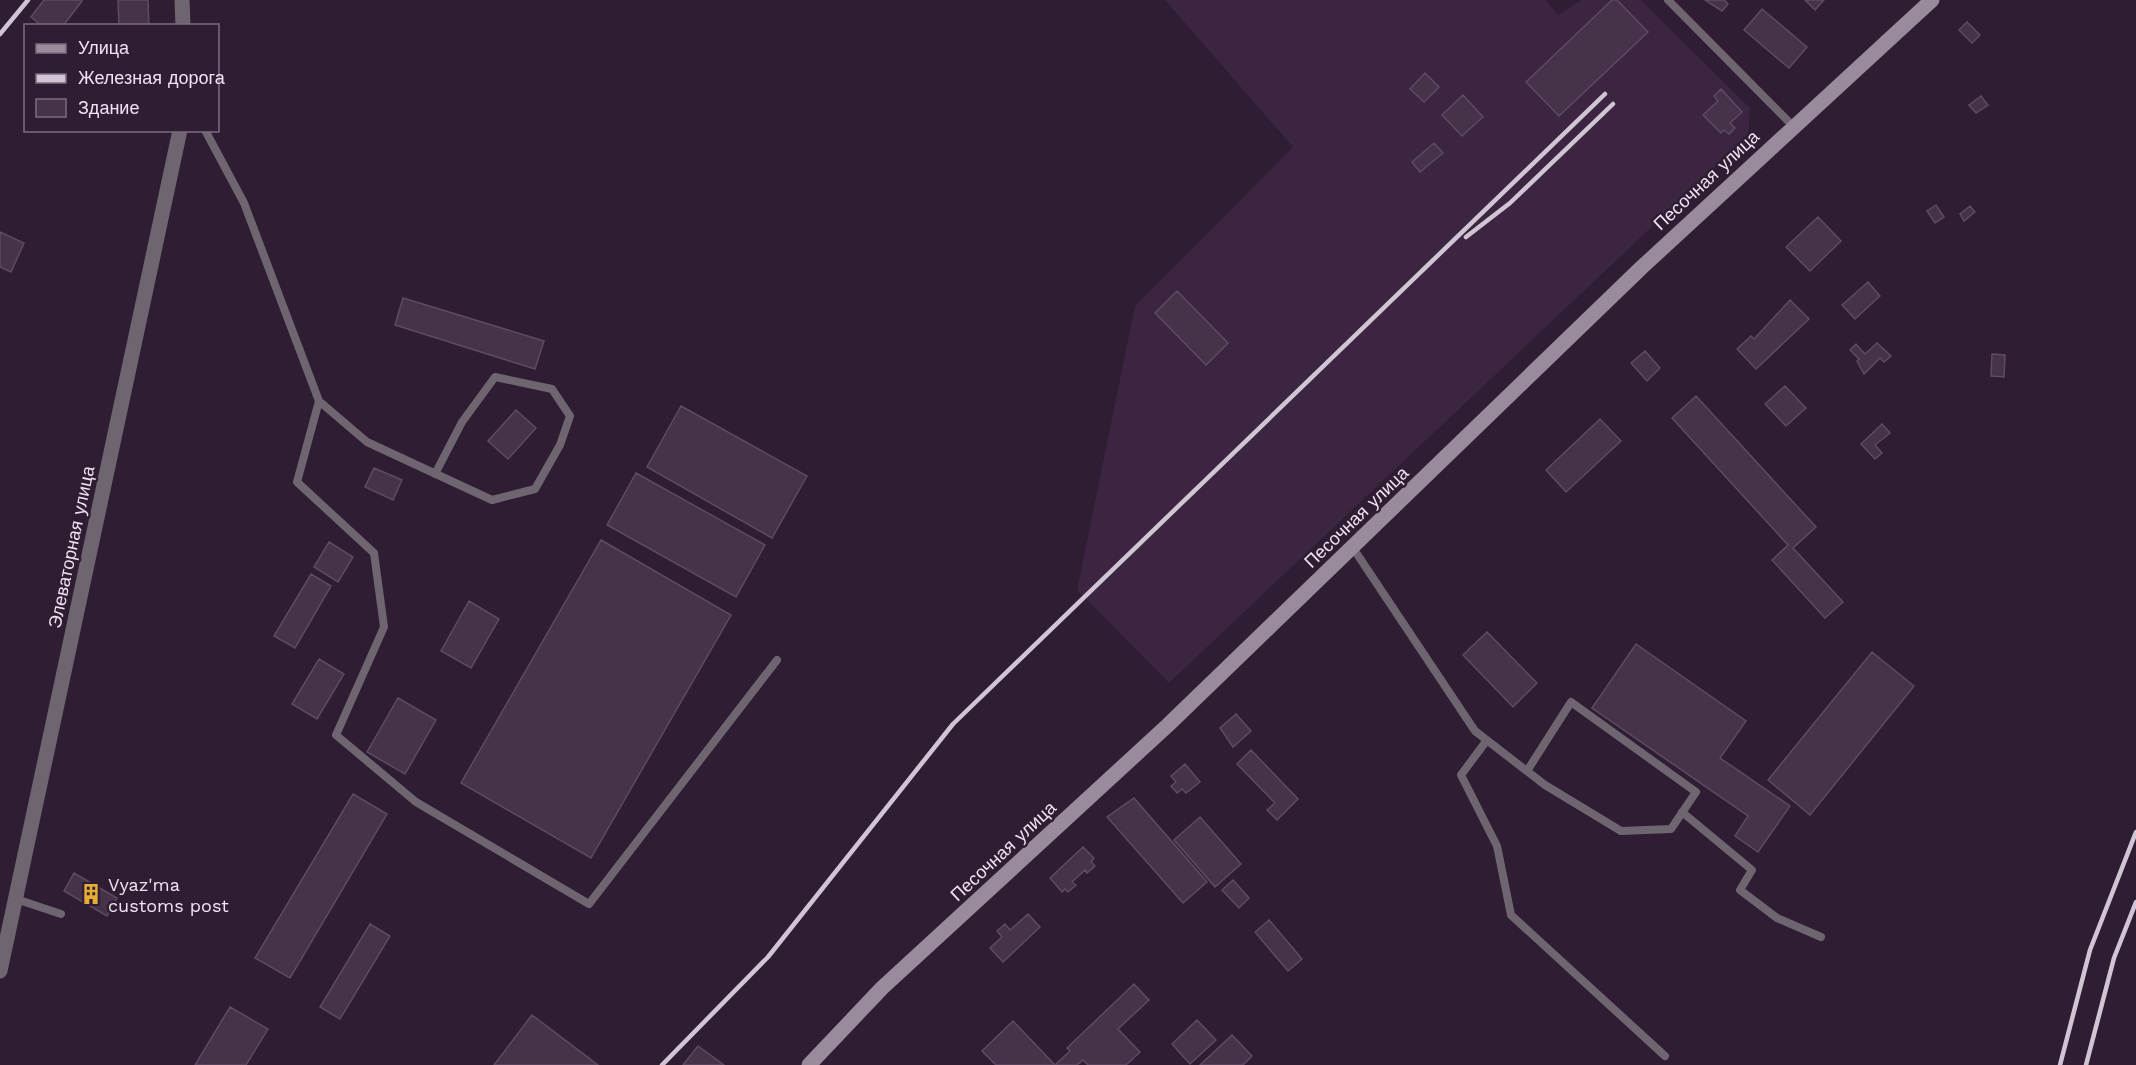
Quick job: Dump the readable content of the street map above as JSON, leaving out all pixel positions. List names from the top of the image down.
{
  "streets": {
    "street": ["Песочная улица", "Элеваторная улица"]
  },
  "places": {
    "building": ["Vyaz'ma customs post"]
  },
  "legend": ["Улица", "Железная дорога", "Здание"]
}
